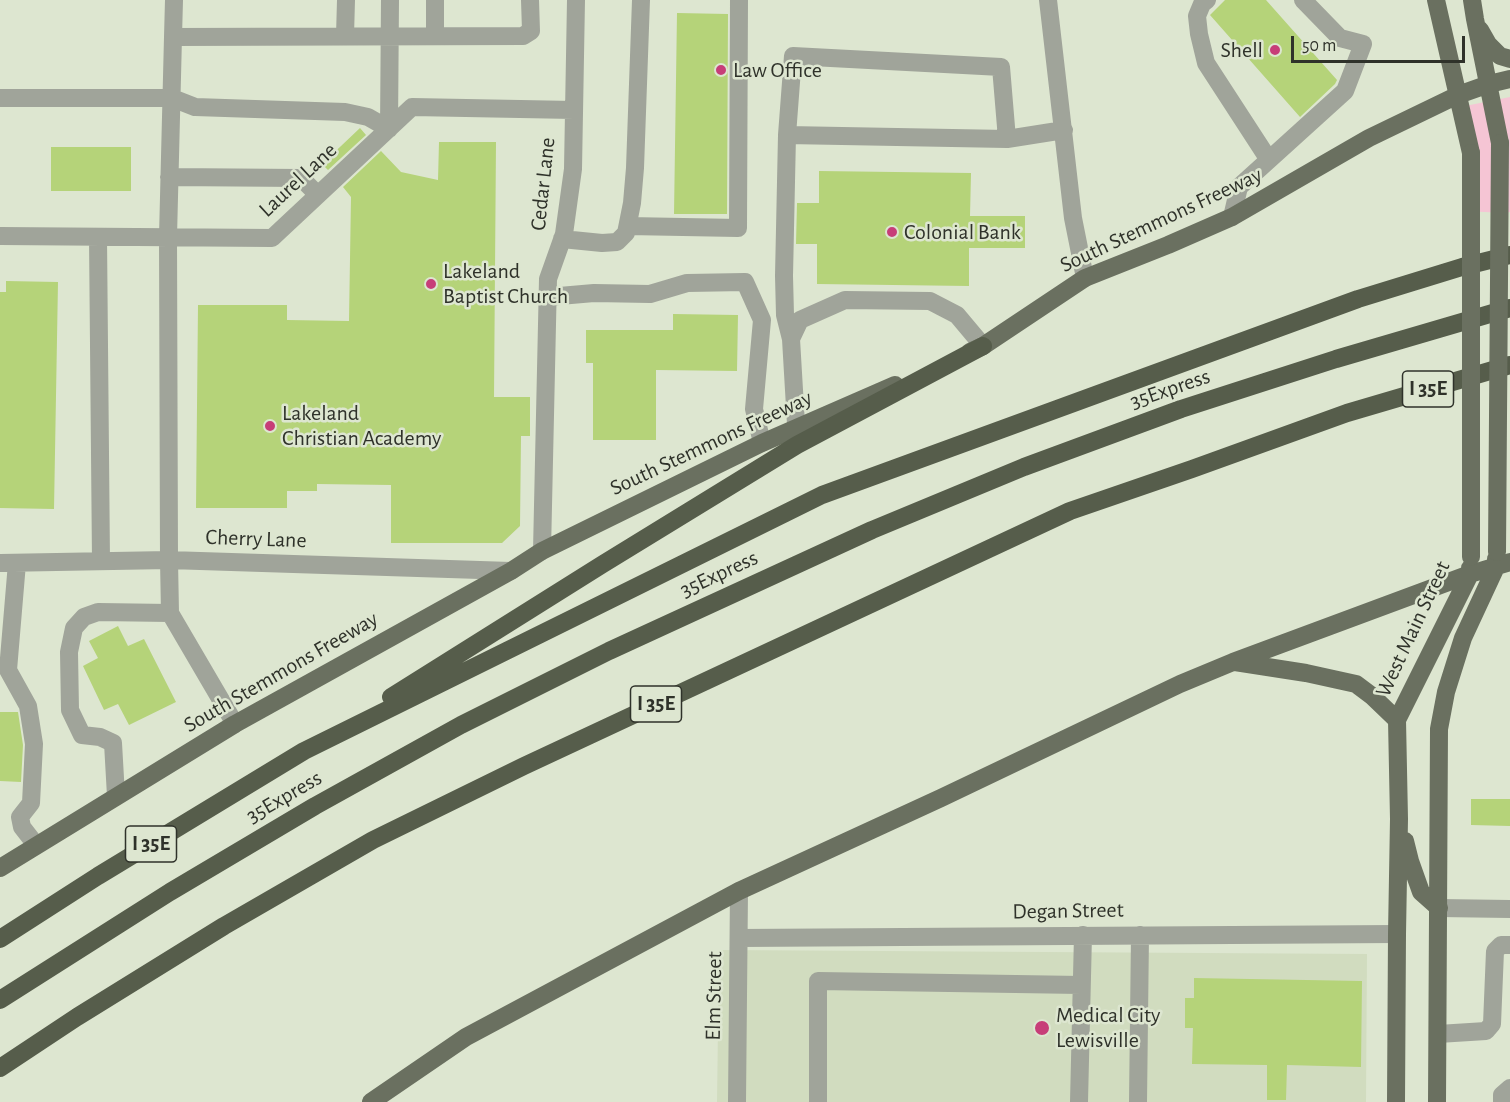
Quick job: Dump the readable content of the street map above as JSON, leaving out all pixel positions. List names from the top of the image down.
{
  "streets": {
    "highway": ["35Express", "I 35E"],
    "main road": ["South Stemmons Freeway", "West Main Street"],
    "street": [
      "Laurel Lane",
      "Cedar Lane",
      "Cherry Lane",
      "Degan Street",
      "Elm Street"
    ]
  },
  "crossings": [
    ["Laurel Lane", "Cedar Lane"],
    ["Cedar Lane", "South Stemmons Freeway"],
    ["South Stemmons Freeway", "Cherry Lane"],
    ["South Stemmons Freeway", "West Main Street"],
    ["West Main Street", "Degan Street"],
    ["Degan Street", "Elm Street"]
  ],
  "places": [
    "Shell",
    "Law Office",
    "Colonial Bank",
    "Lakeland Baptist Church",
    "Lakeland Christian Academy",
    "Medical City Lewisville"
  ],
  "scale_bar": "50 m"
}
